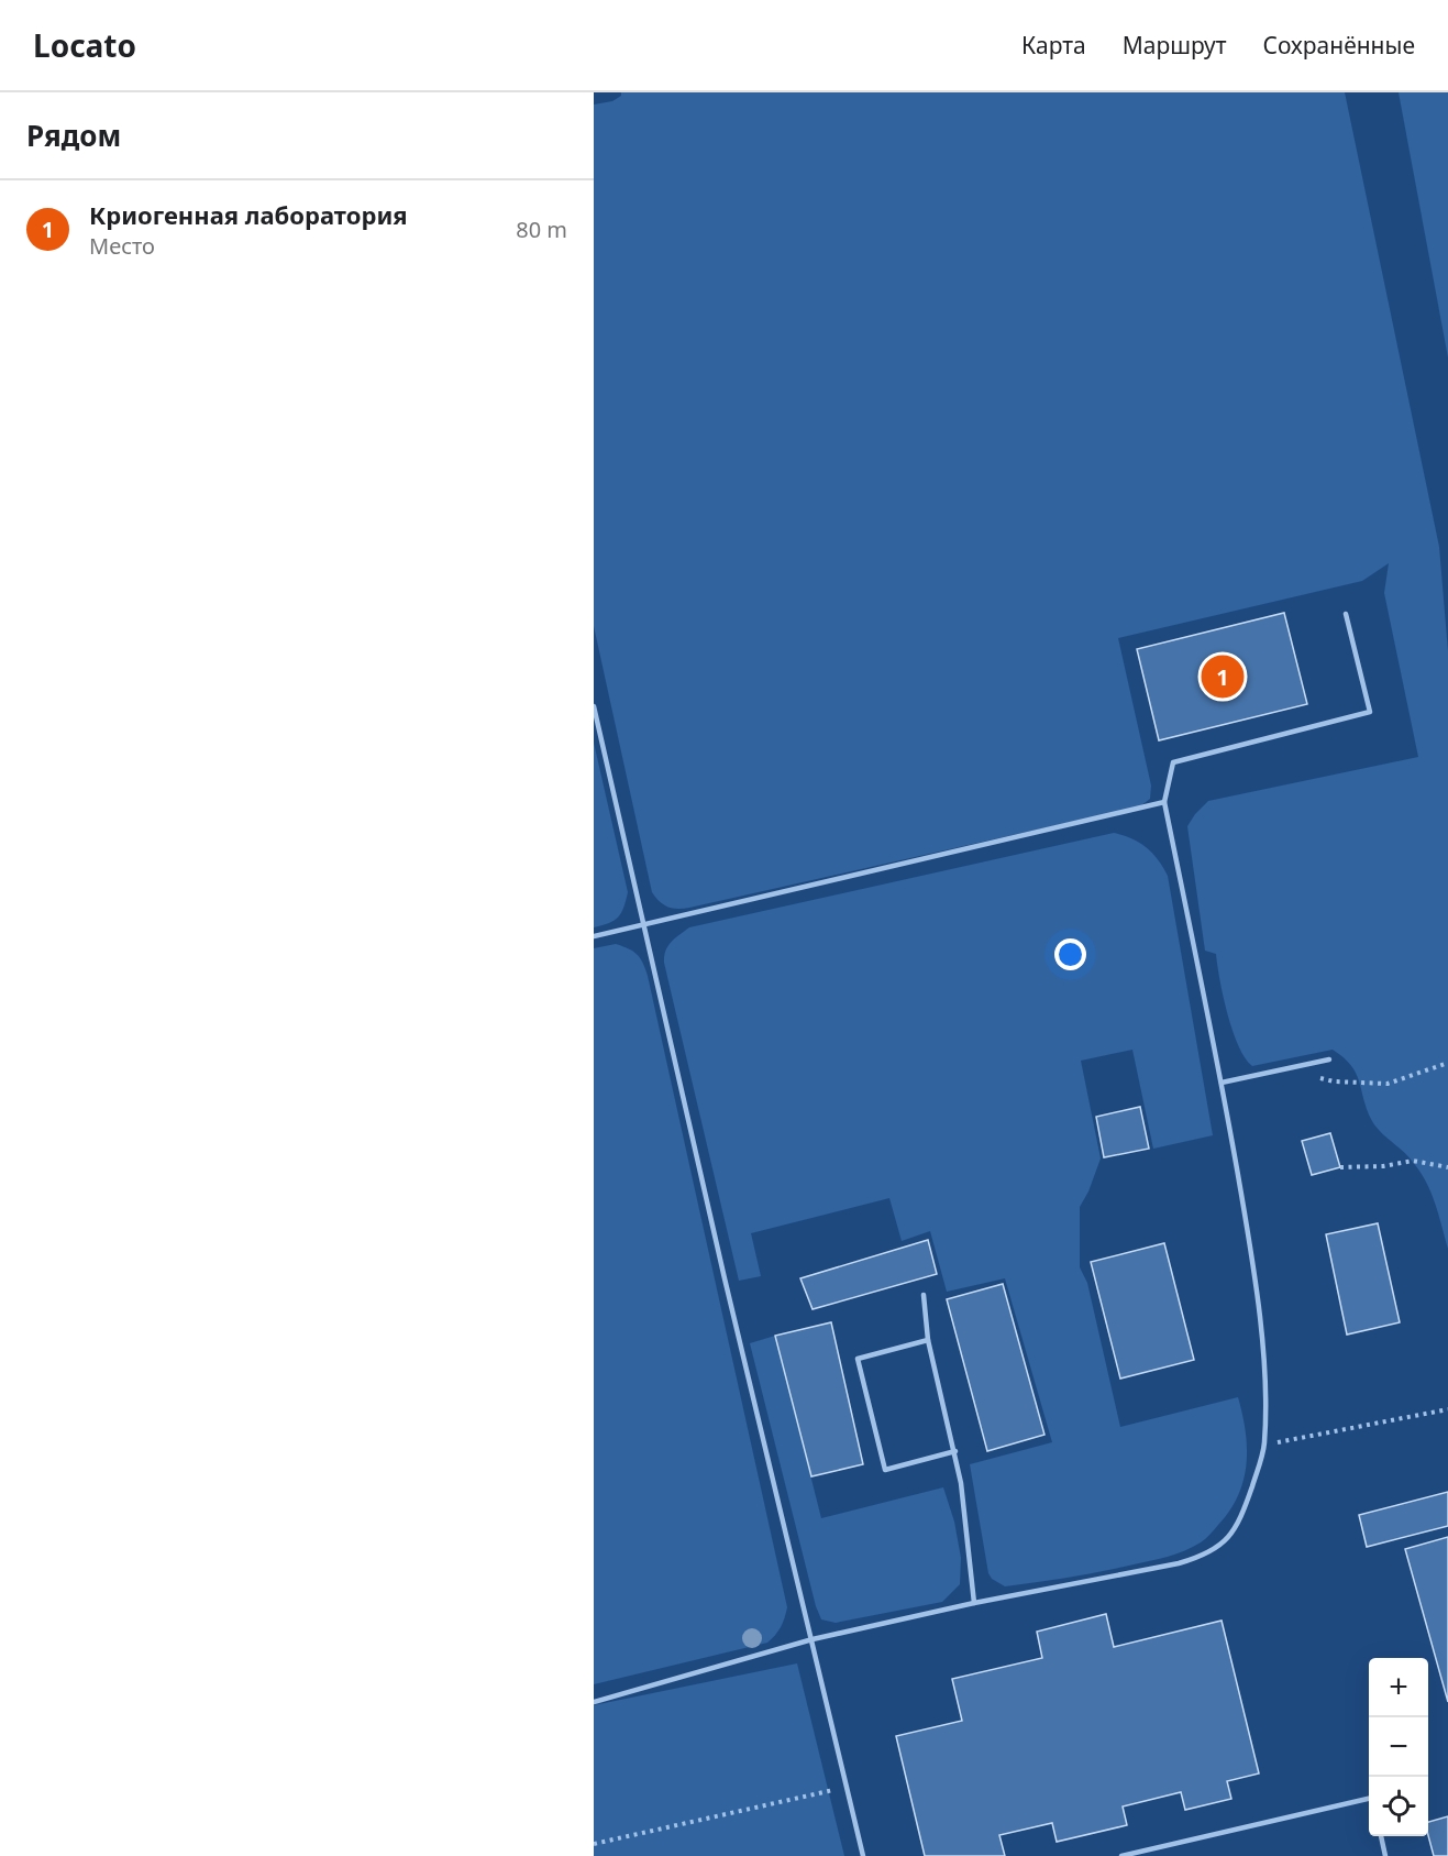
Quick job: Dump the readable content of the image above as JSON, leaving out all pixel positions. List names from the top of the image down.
{
  "page": {
    "header": "Locato",
    "nav": ["Карта", "Маршрут", "Сохранённые"],
    "heading": "Рядом",
    "list": [
      {
        "mark": "1",
        "name": "Криогенная лаборатория",
        "note": "Место",
        "value": "80 m"
      }
    ],
    "pins": "1",
    "map_buttons": ["+", "−"]
  }
}
